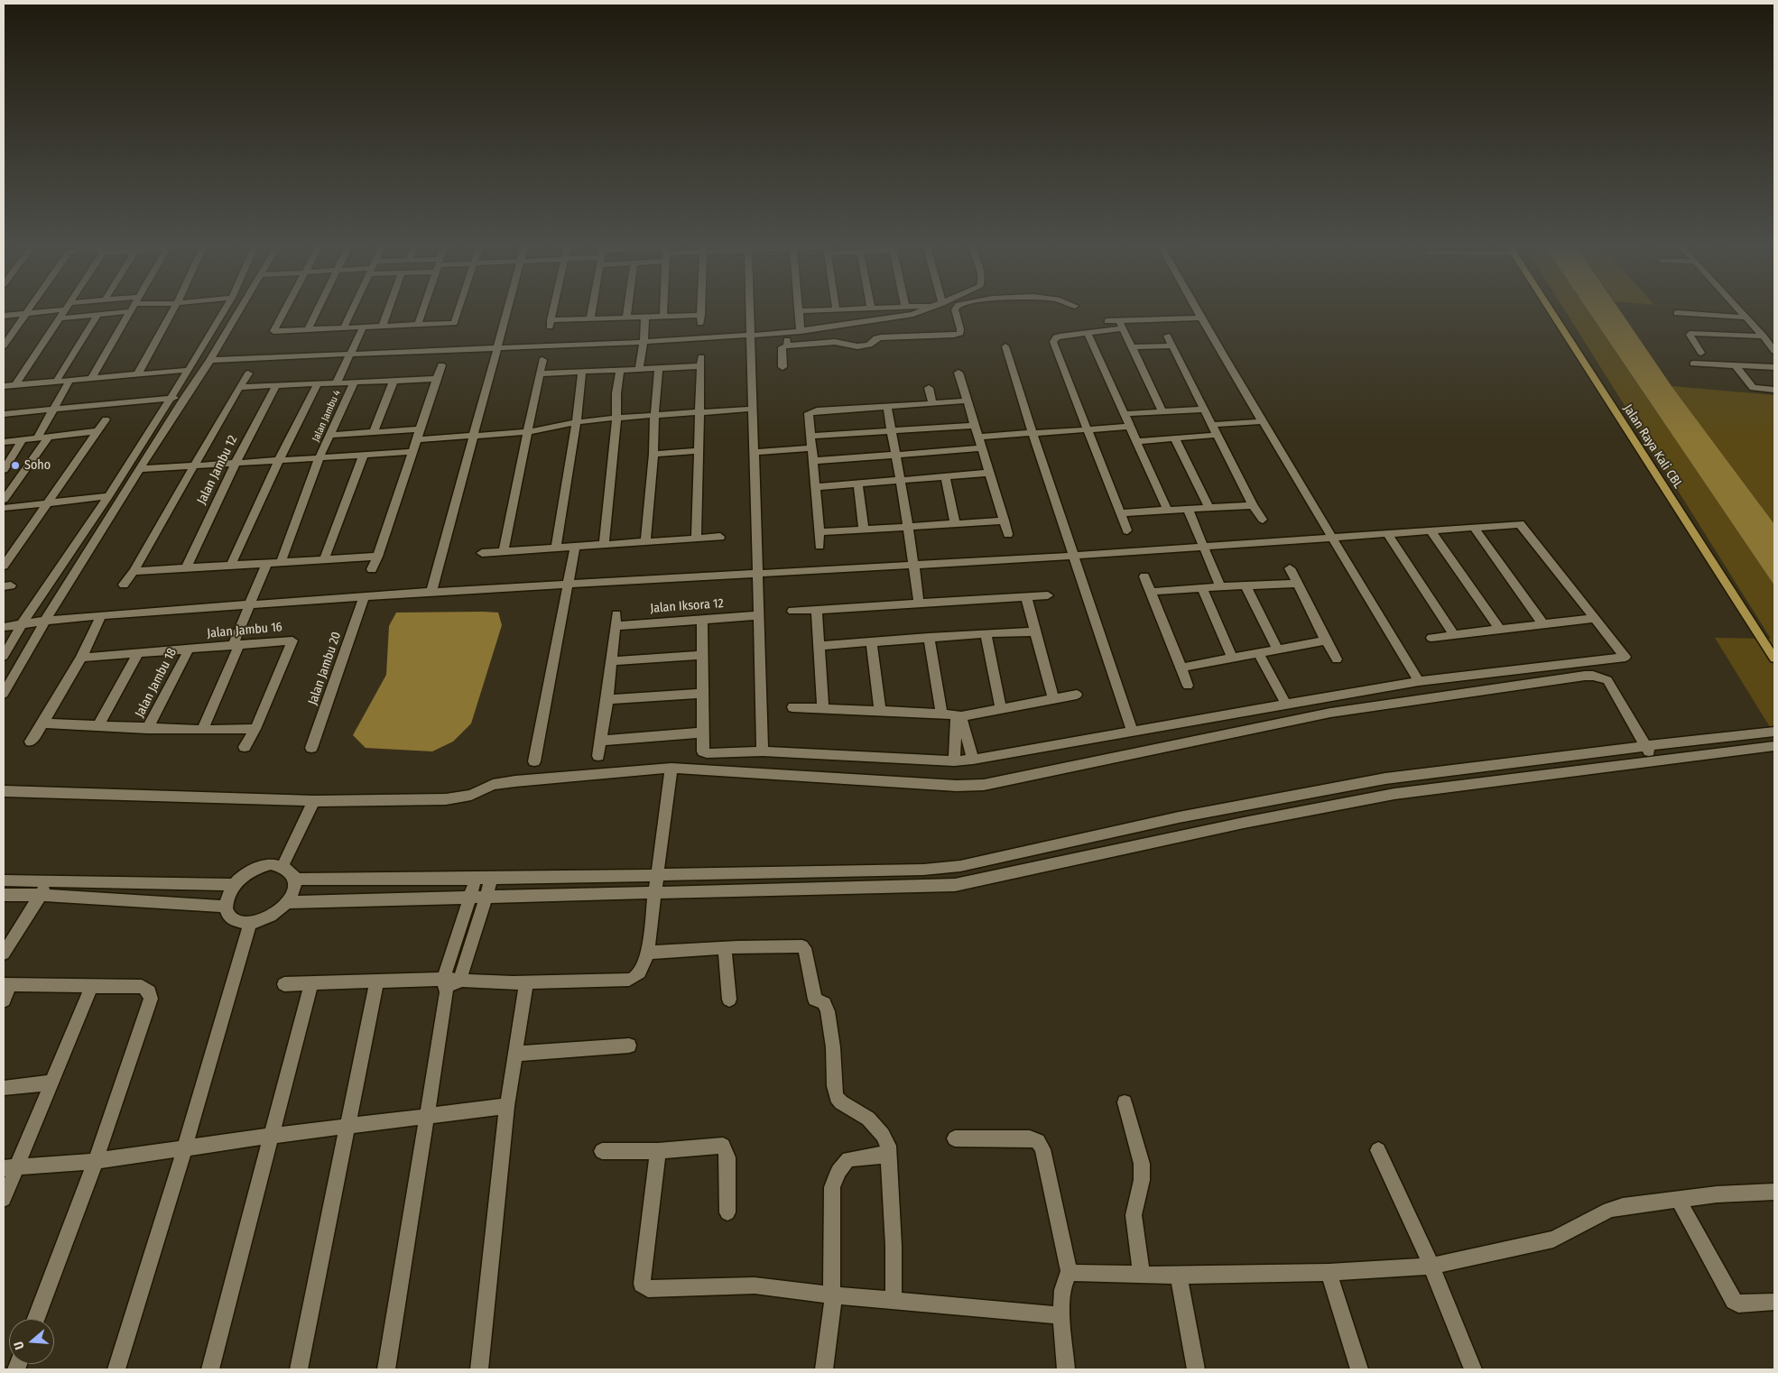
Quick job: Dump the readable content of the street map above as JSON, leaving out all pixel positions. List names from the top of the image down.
{
  "streets": {
    "main road": ["Jalan Raya Kali CBL"],
    "street": [
      "Jalan Jambu 4",
      "Jalan Jambu 12",
      "Jalan Iksora 12",
      "Jalan Jambu 16",
      "Jalan Jambu 20",
      "Jalan Jambu 18"
    ]
  },
  "crossings": [
    ["Jalan Jambu 16", "Jalan Jambu 18"]
  ],
  "places": ["Soho"],
  "north": "left"
}
